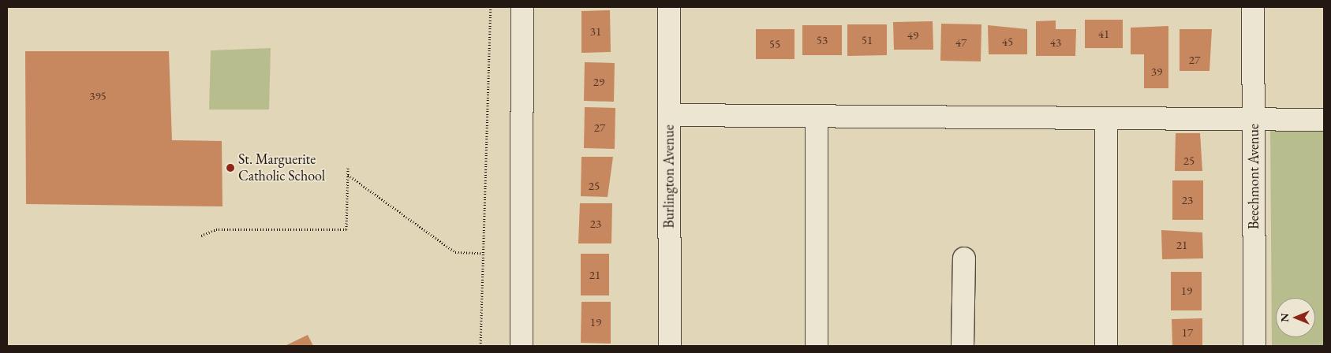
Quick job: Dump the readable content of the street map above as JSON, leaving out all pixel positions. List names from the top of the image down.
{
  "streets": {
    "street": ["Burlington Avenue", "Beechmont Avenue"]
  },
  "places": ["St. Marguerite Catholic School"],
  "house_numbers": [
    "31",
    "41",
    "49",
    "53",
    "51",
    "45",
    "47",
    "43",
    "55",
    "27",
    "39",
    "29",
    "395",
    "27",
    "25",
    "25",
    "23",
    "23",
    "21",
    "21",
    "19",
    "19",
    "17"
  ],
  "north": "left"
}
